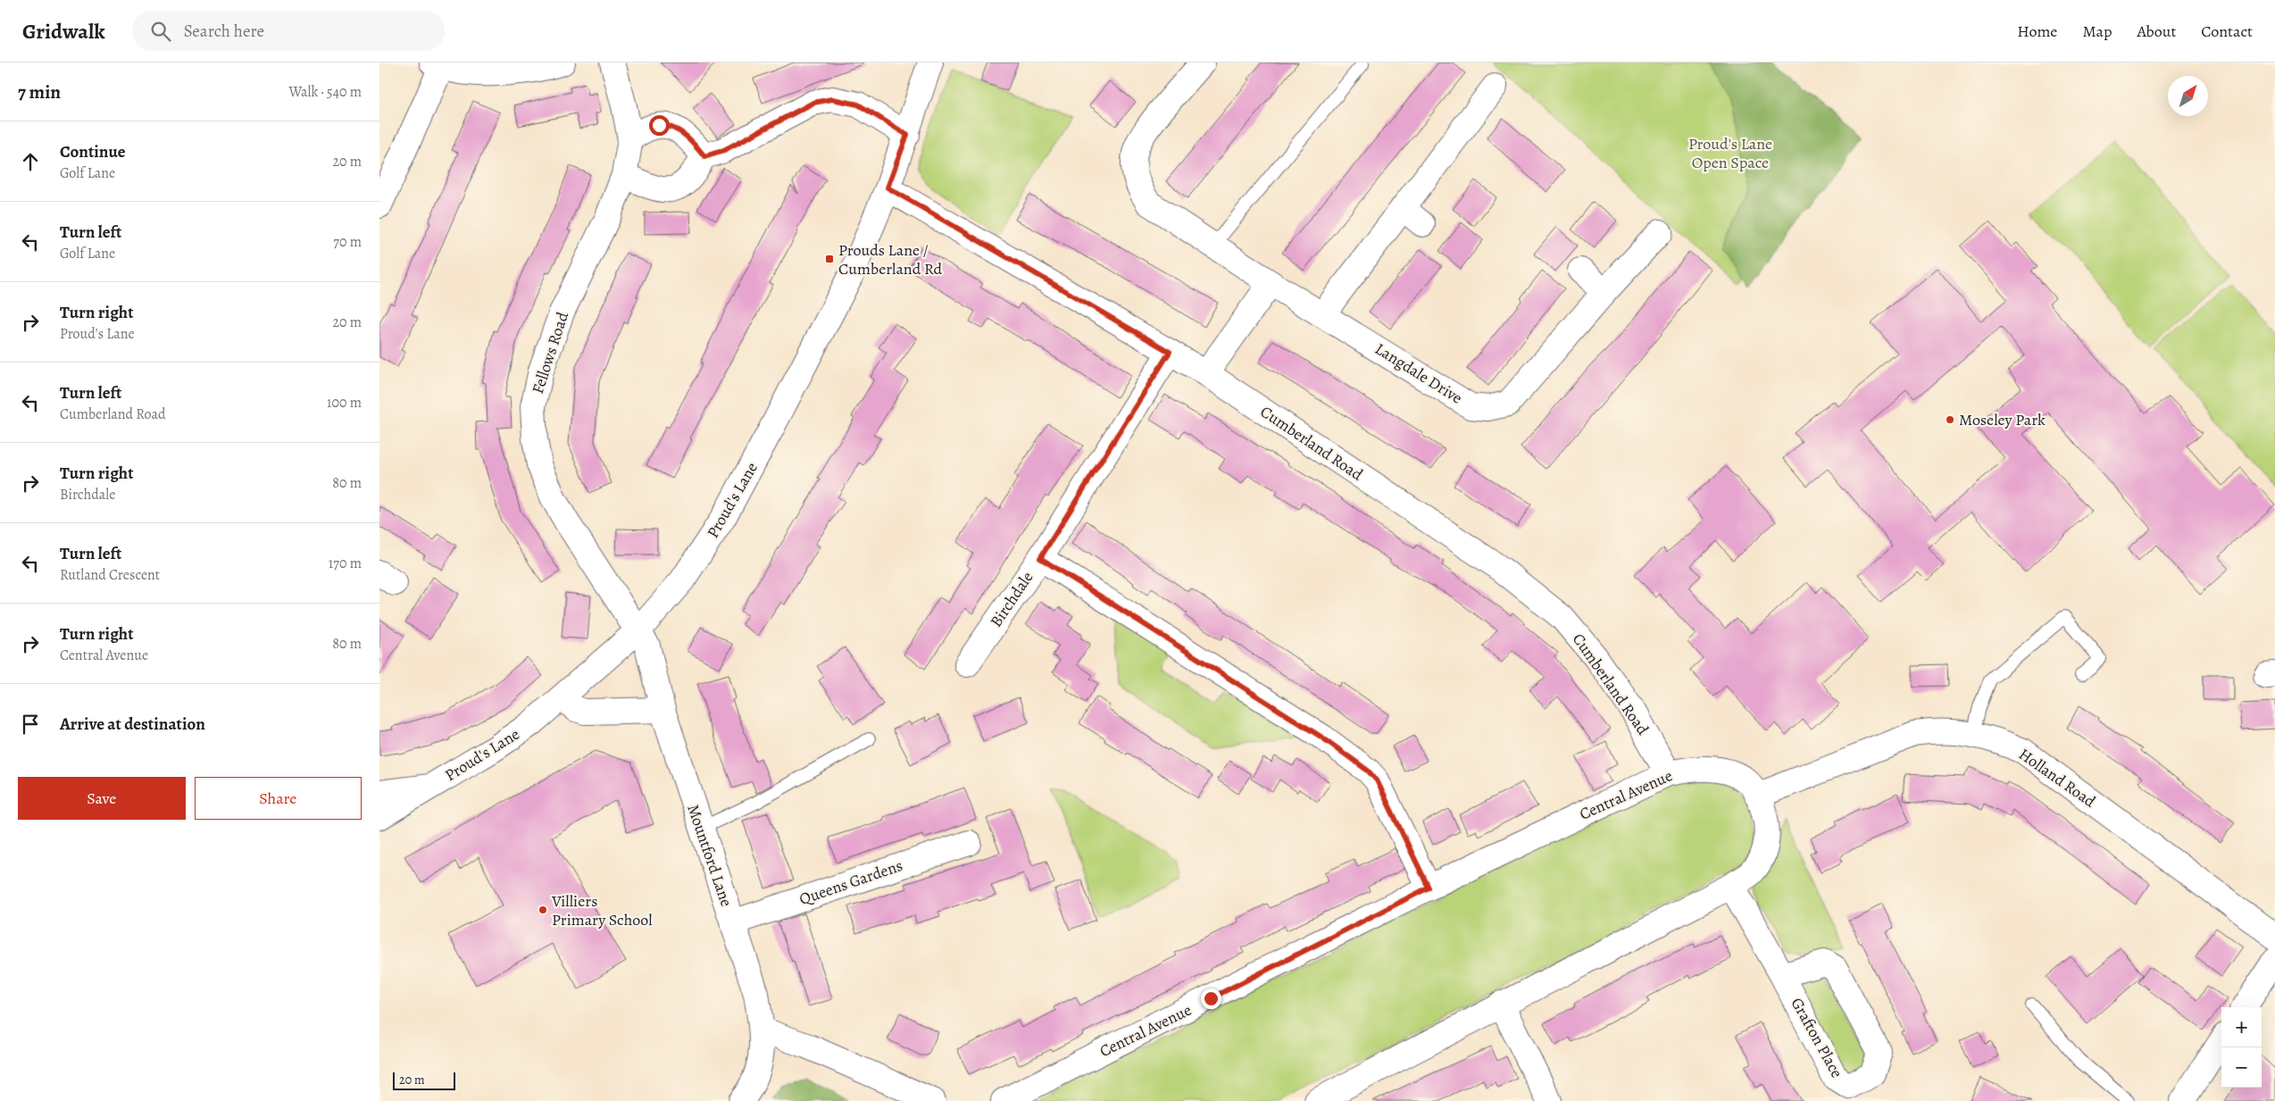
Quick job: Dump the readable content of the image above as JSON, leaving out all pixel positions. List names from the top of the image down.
{
  "streets": {
    "street": [
      "Fellows Road",
      "Langdale Drive",
      "Cumberland Road",
      "Proud's Lane",
      "Birchdale",
      "Holland Road",
      "Central Avenue",
      "Mountford Lane",
      "Queens Gardens",
      "Grafton Place"
    ]
  },
  "crossings": [
    ["Fellows Road", "Proud's Lane"],
    ["Fellows Road", "Mountford Lane"],
    ["Cumberland Road", "Proud's Lane"],
    ["Cumberland Road", "Birchdale"],
    ["Cumberland Road", "Central Avenue"],
    ["Holland Road", "Central Avenue"],
    ["Central Avenue", "Grafton Place"],
    ["Mountford Lane", "Queens Gardens"]
  ],
  "parks": ["Proud's Lane Open Space"],
  "places": {
    "transit": ["Prouds Lane / Cumberland Rd"],
    "other": ["Moseley Park", "Villiers Primary School"]
  },
  "scale_bar": "20 m",
  "north": "top right",
  "page": {
    "header": "Gridwalk",
    "search": "Search here",
    "nav": [
      "Home",
      "Map",
      "About",
      "Contact"
    ],
    "heading": ["7 min", "Walk · 540 m"],
    "list": [
      ["Continue", "Golf Lane", "20 m"],
      ["Turn left", "Golf Lane", "70 m"],
      ["Turn right", "Proud's Lane", "20 m"],
      ["Turn left", "Cumberland Road", "100 m"],
      ["Turn right", "Birchdale", "80 m"],
      ["Turn left", "Rutland Crescent", "170 m"],
      ["Turn right", "Central Avenue", "80 m"],
      "Arrive at destination"
    ],
    "buttons": ["Save", "Share"],
    "map_buttons": ["+", "−"],
    "scale": "20 m"
  }
}
